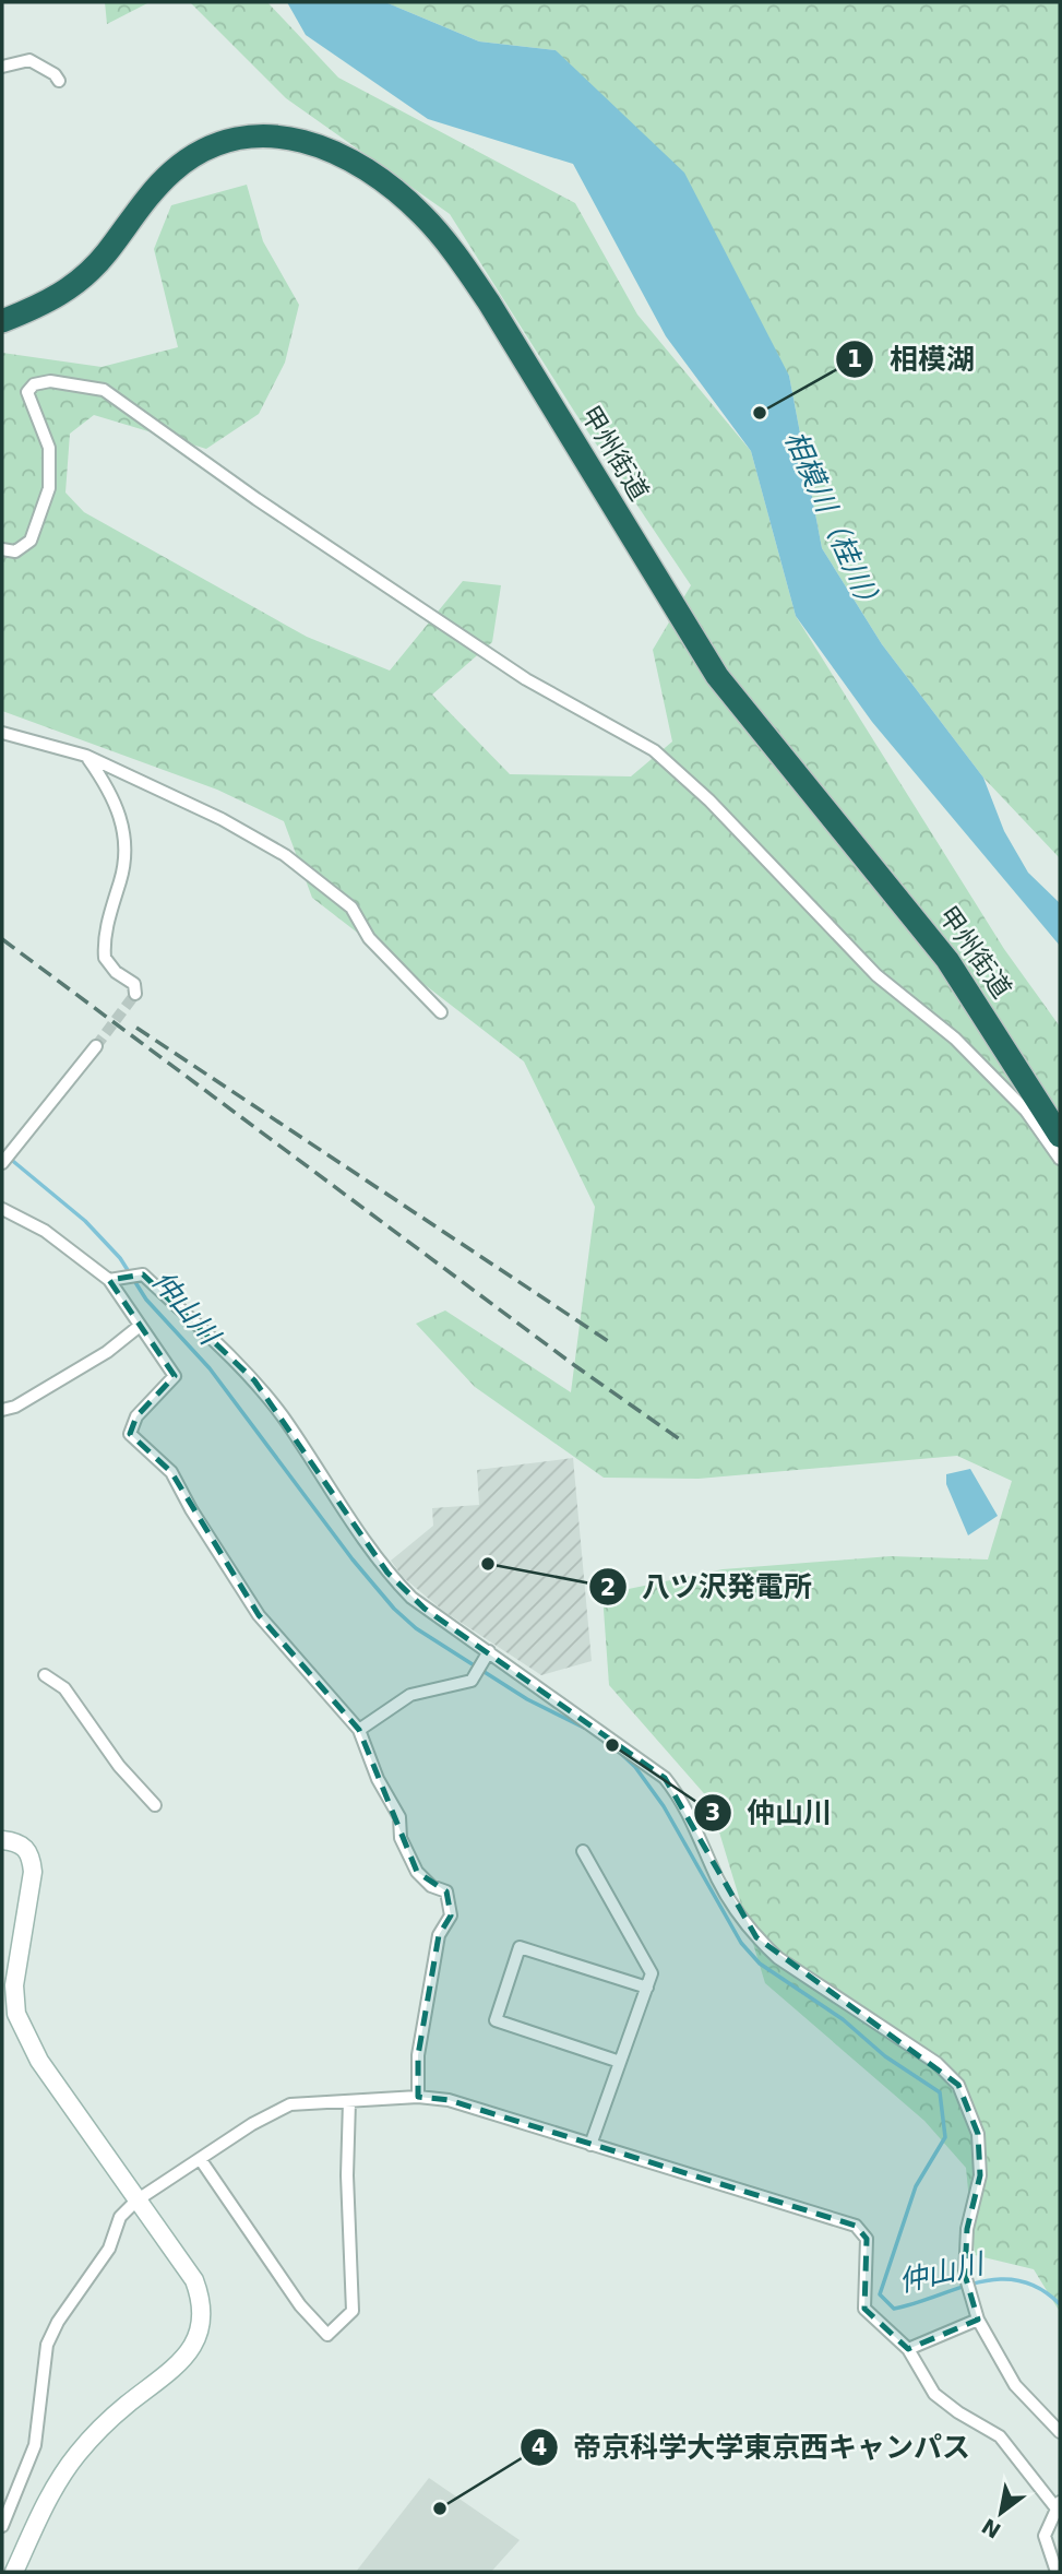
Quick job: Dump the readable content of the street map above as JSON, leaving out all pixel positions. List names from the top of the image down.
{
  "streets": {
    "highway": ["甲州街道"]
  },
  "water": ["相模川（桂川）", "仲山川"],
  "places": [
    "相模湖",
    "八ツ沢発電所",
    "仲山川",
    "帝京科学大学東京西キャンパス"
  ],
  "north": "bottom left"
}
